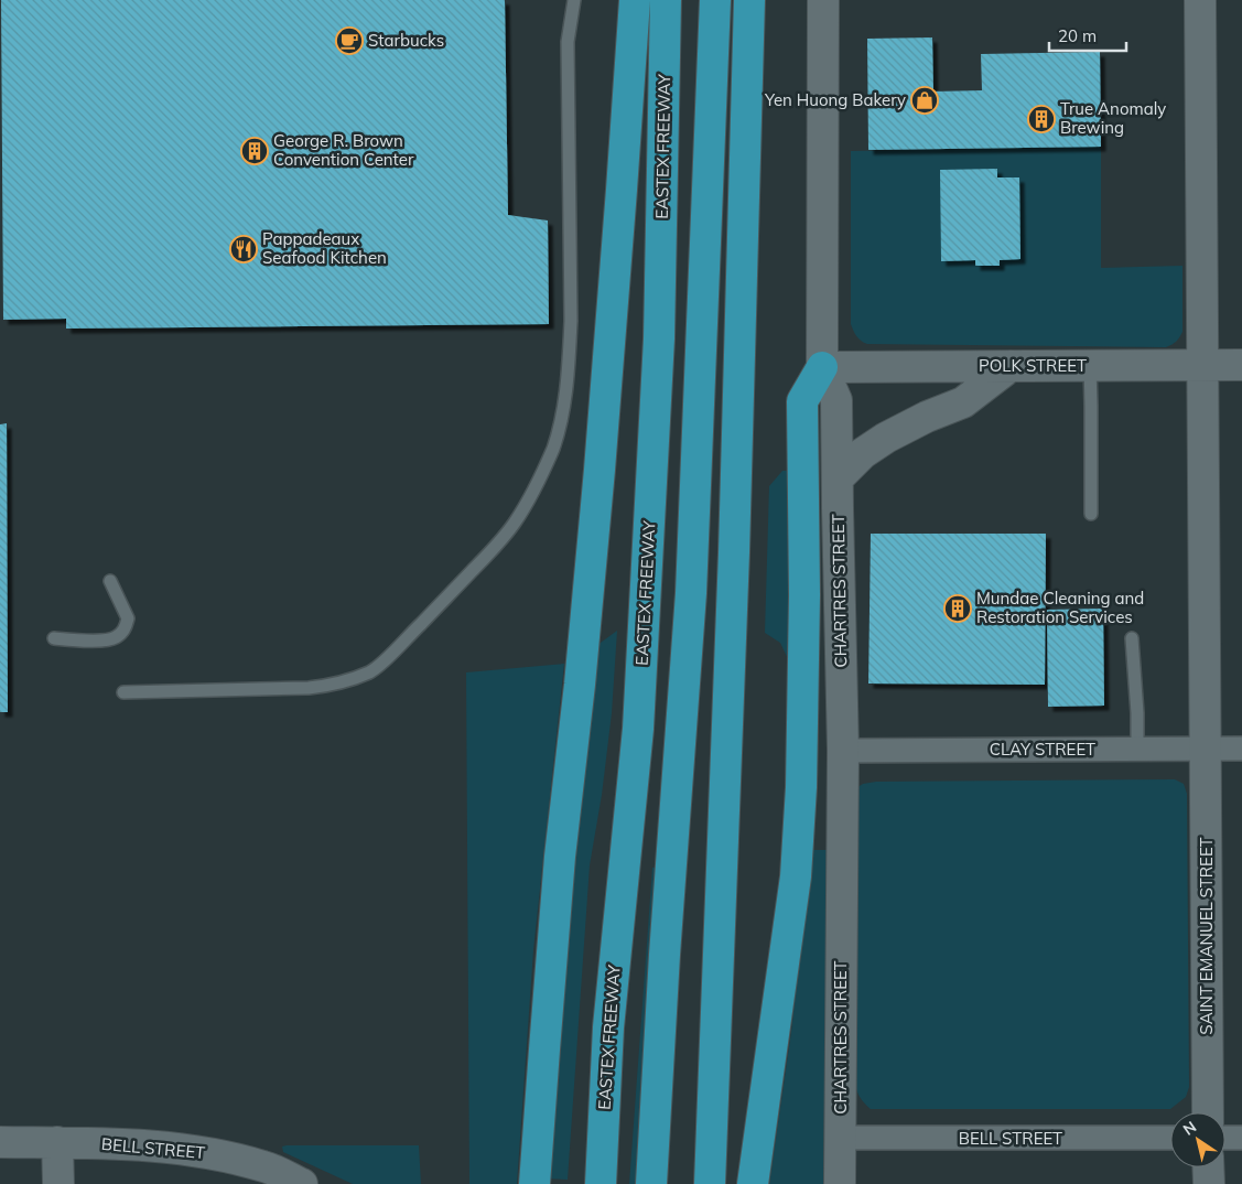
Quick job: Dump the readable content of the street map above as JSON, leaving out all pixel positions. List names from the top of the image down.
{
  "streets": {
    "highway": ["EASTEX FREEWAY"],
    "street": [
      "POLK STREET",
      "CHARTRES STREET",
      "CLAY STREET",
      "SAINT EMANUEL STREET",
      "BELL STREET"
    ]
  },
  "crossings": [
    ["POLK STREET", "CHARTRES STREET"],
    ["POLK STREET", "SAINT EMANUEL STREET"],
    ["CHARTRES STREET", "CLAY STREET"],
    ["CHARTRES STREET", "BELL STREET"],
    ["CLAY STREET", "SAINT EMANUEL STREET"]
  ],
  "places": {
    "cafe": ["Starbucks"],
    "shop": ["Yen Huong Bakery"],
    "building": ["True Anomaly Brewing", "George R. Brown Convention Center", "Mundae Cleaning and Restoration Services"],
    "restaurant": ["Pappadeaux Seafood Kitchen"]
  },
  "scale_bar": "20 m",
  "north": "top left"
}
